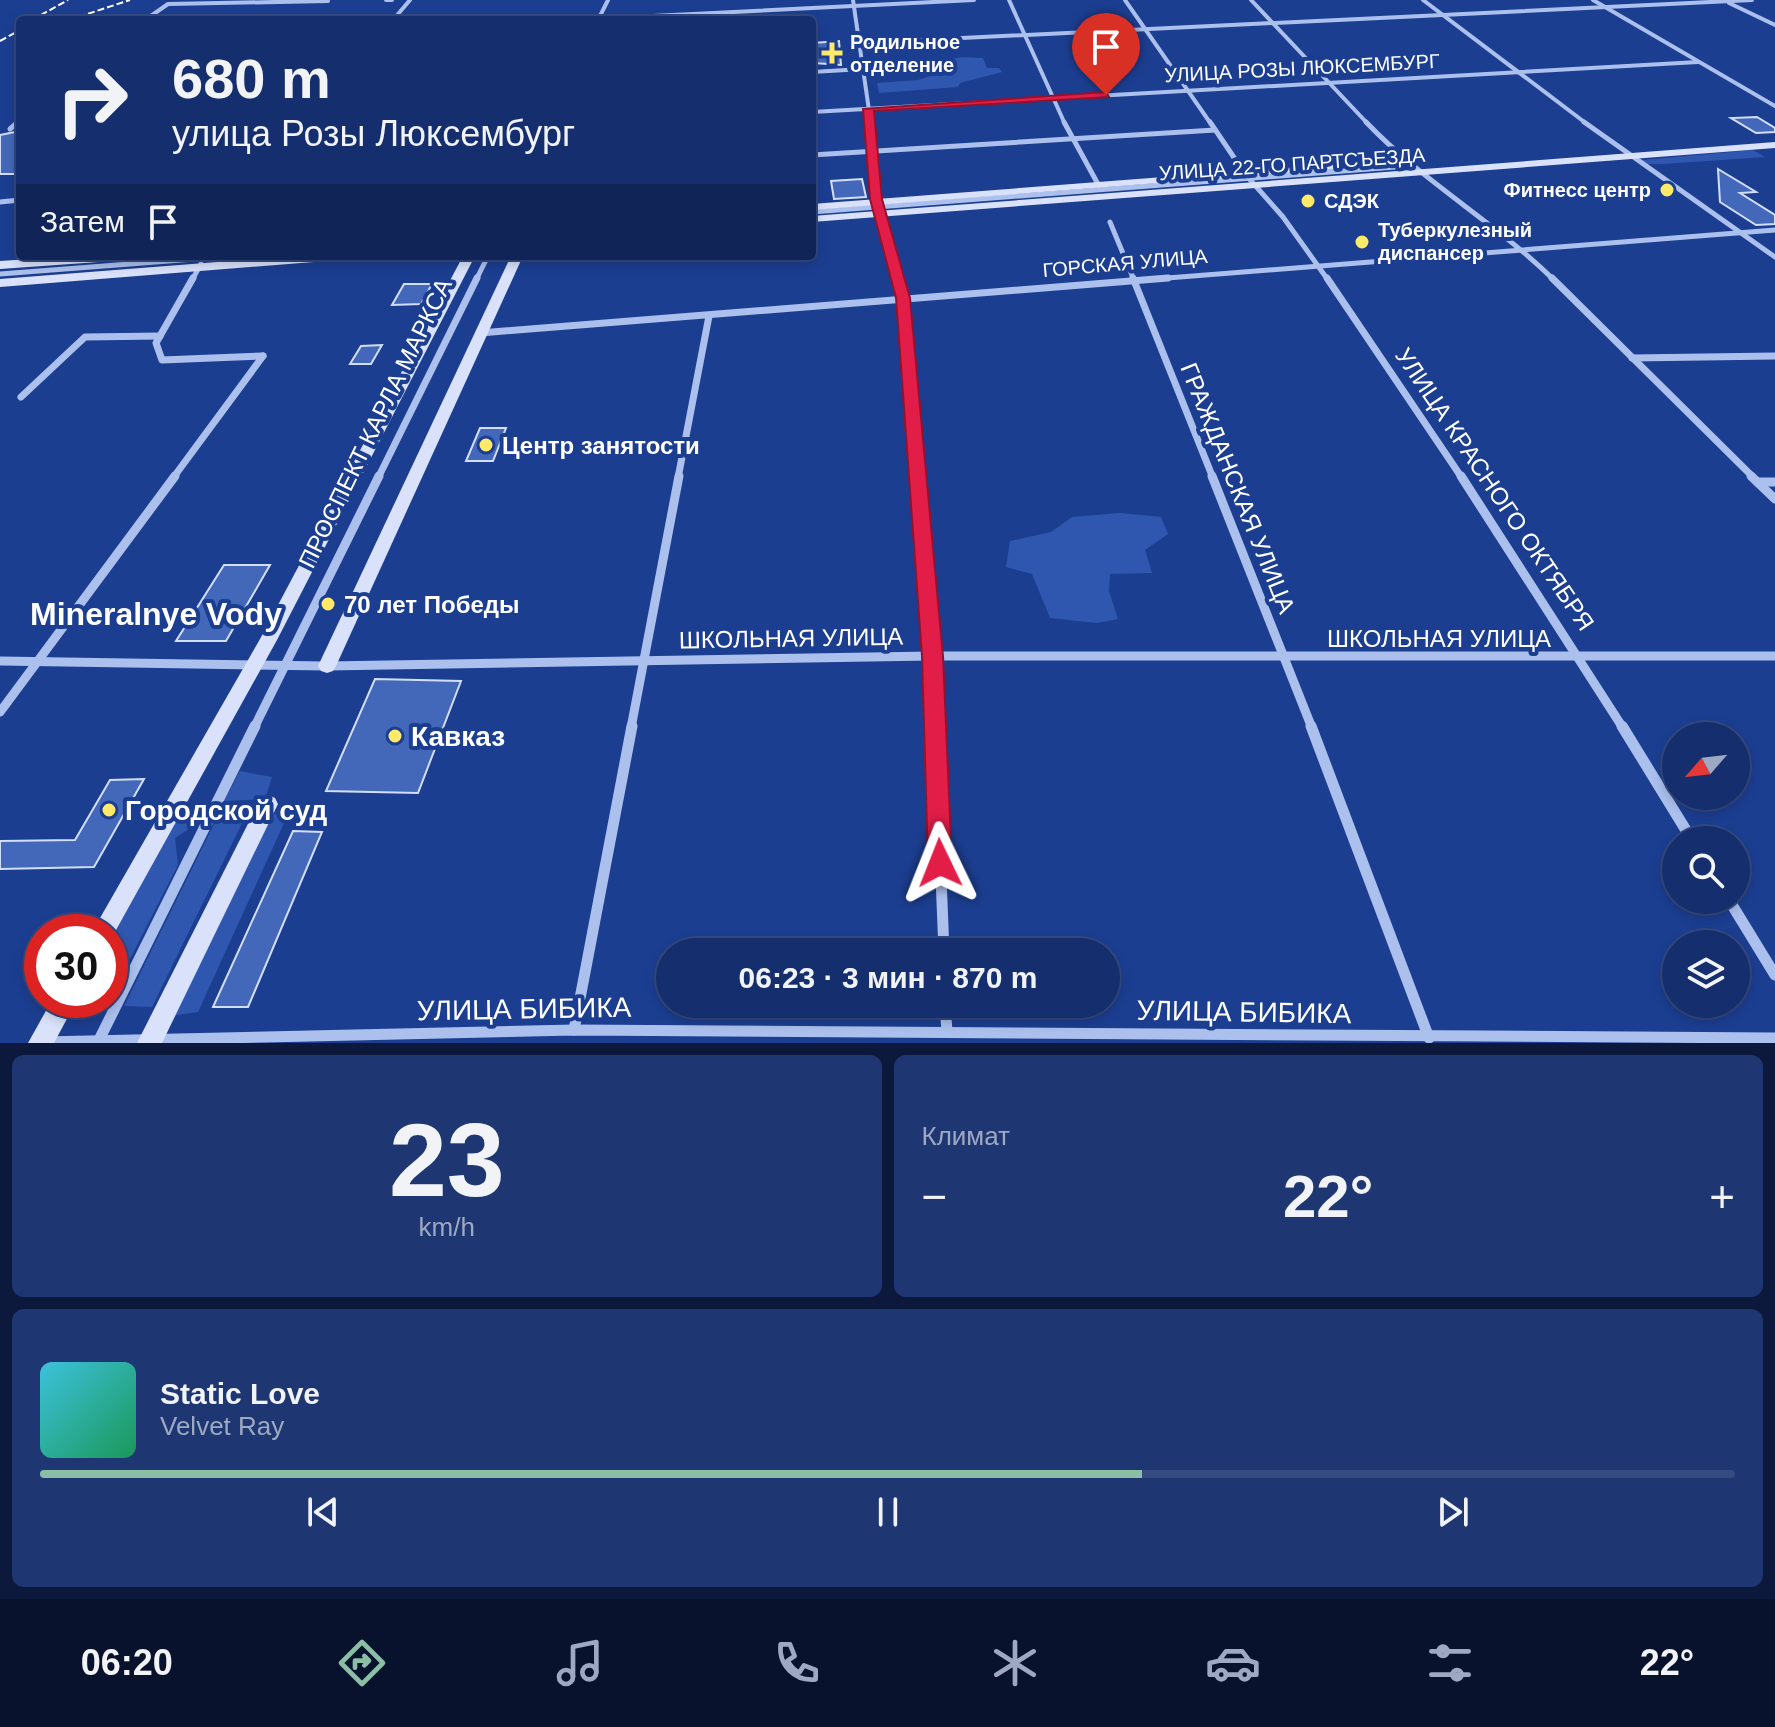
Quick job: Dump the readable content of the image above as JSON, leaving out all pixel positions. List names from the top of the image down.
{
  "streets": {
    "main road": ["УЛИЦА 22-ГО ПАРТСЪЕЗДА", "ПРОСПЕКТ КАРЛА МАРКСА"],
    "street": [
      "УЛИЦА РОЗЫ ЛЮКСЕМБУРГ",
      "ГОРСКАЯ УЛИЦА",
      "ГРАЖДАНСКАЯ УЛИЦА",
      "УЛИЦА КРАСНОГО ОКТЯБРЯ",
      "ШКОЛЬНАЯ УЛИЦА",
      "УЛИЦА БИБИКА"
    ]
  },
  "crossings": [
    ["УЛИЦА 22-ГО ПАРТСЪЕЗДА", "УЛИЦА КРАСНОГО ОКТЯБРЯ"],
    ["ГОРСКАЯ УЛИЦА", "ГРАЖДАНСКАЯ УЛИЦА"],
    ["ГОРСКАЯ УЛИЦА", "УЛИЦА КРАСНОГО ОКТЯБРЯ"],
    ["ПРОСПЕКТ КАРЛА МАРКСА", "ШКОЛЬНАЯ УЛИЦА"],
    ["ПРОСПЕКТ КАРЛА МАРКСА", "УЛИЦА БИБИКА"],
    ["ГРАЖДАНСКАЯ УЛИЦА", "ШКОЛЬНАЯ УЛИЦА"],
    ["ГРАЖДАНСКАЯ УЛИЦА", "УЛИЦА БИБИКА"],
    ["УЛИЦА КРАСНОГО ОКТЯБРЯ", "ШКОЛЬНАЯ УЛИЦА"]
  ],
  "districts": ["Mineralnye Vody"],
  "places": {
    "health": ["Родильное отделение"],
    "other": [
      "Фитнесс центр",
      "СДЭК",
      "Туберкулезный диспансер",
      "Центр занятости",
      "70 лет Победы",
      "Кавказ",
      "Городской суд"
    ]
  },
  "north": "bottom left",
  "page": {
    "turn": ["680 m", "улица Розы Люксембург"],
    "then": "Затем",
    "limit": "30",
    "trip": "06:23 · 3 мин · 870 m",
    "tile": [
      ["23", "km/h"],
      "Климат"
    ],
    "heat": ["−", "22°", "+"],
    "song": ["Static Love", "Velvet Ray"],
    "tabs": ["06:20", "22°"]
  }
}
